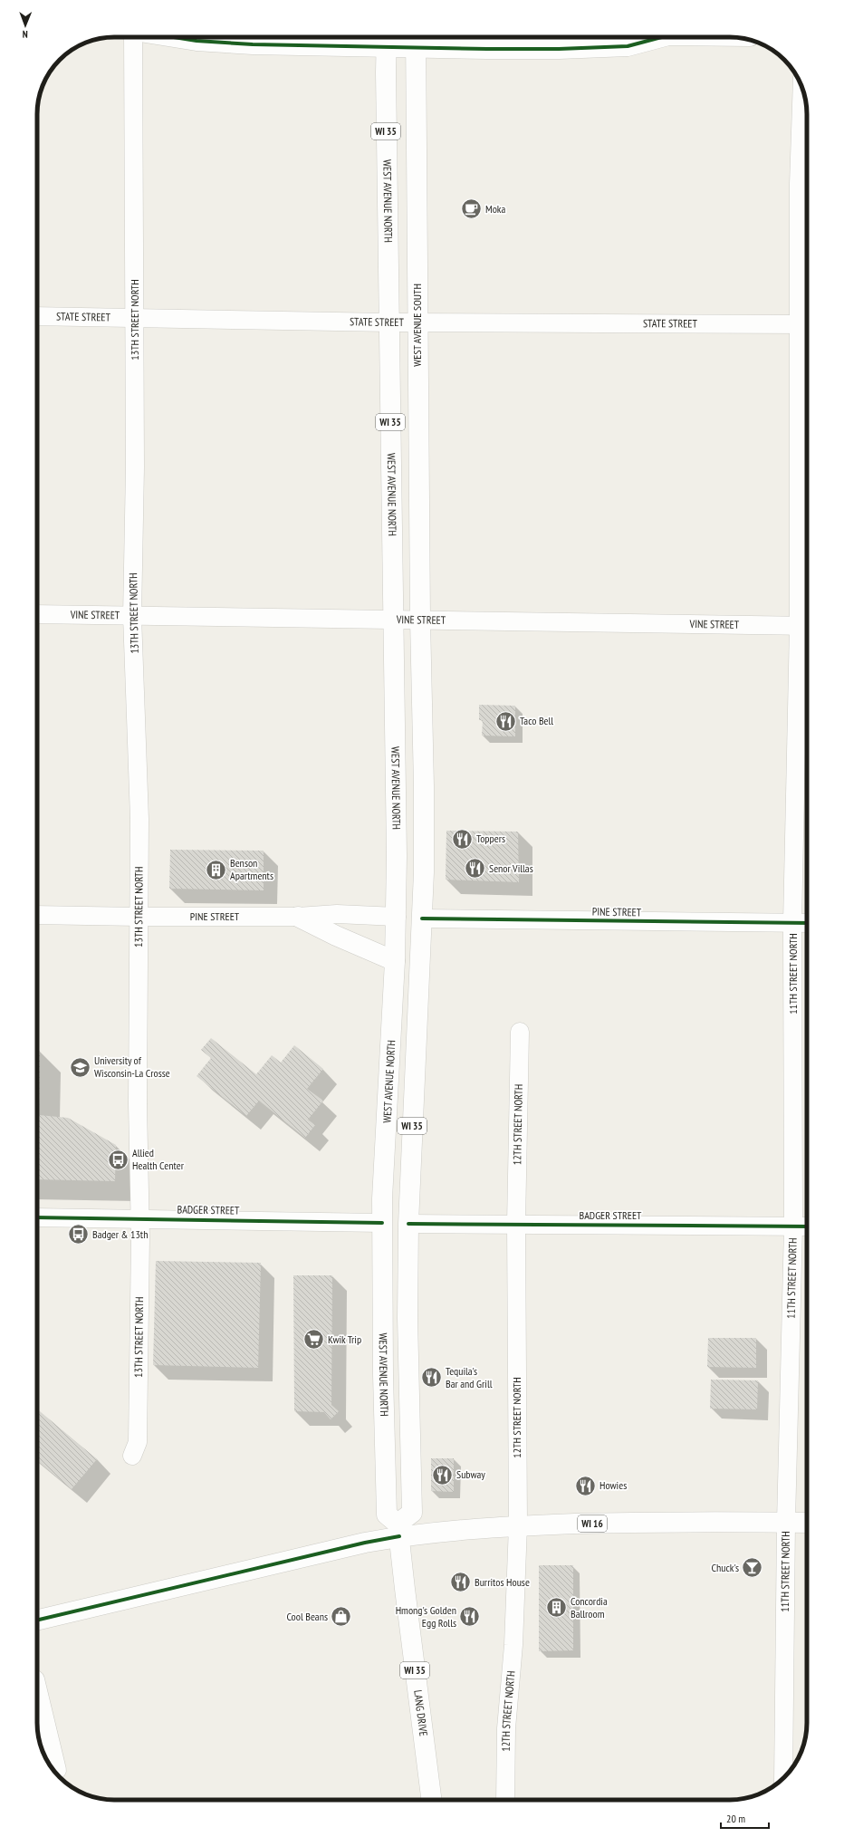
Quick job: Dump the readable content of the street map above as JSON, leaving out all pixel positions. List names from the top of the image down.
{
  "streets": {
    "main road": [
      "WI 35",
      "WEST AVENUE NORTH",
      "WEST AVENUE SOUTH",
      "WI 16",
      "LANG DRIVE"
    ],
    "street": [
      "STATE STREET",
      "13TH STREET NORTH",
      "VINE STREET",
      "PINE STREET",
      "11TH STREET NORTH",
      "12TH STREET NORTH",
      "BADGER STREET"
    ]
  },
  "crossings": [
    ["WI 35", "WEST AVENUE NORTH"],
    ["WI 35", "WEST AVENUE SOUTH"],
    ["WI 35", "VINE STREET"],
    ["WI 35", "PINE STREET"],
    ["WI 35", "BADGER STREET"],
    ["WI 35", "WI 16"],
    ["WI 35", "LANG DRIVE"],
    ["WEST AVENUE NORTH", "STATE STREET"],
    ["WEST AVENUE NORTH", "VINE STREET"],
    ["WEST AVENUE NORTH", "PINE STREET"],
    ["WEST AVENUE NORTH", "BADGER STREET"],
    ["WEST AVENUE NORTH", "WI 16"],
    ["WEST AVENUE NORTH", "LANG DRIVE"],
    ["STATE STREET", "13TH STREET NORTH"],
    ["STATE STREET", "WEST AVENUE SOUTH"],
    ["STATE STREET", "11TH STREET NORTH"],
    ["13TH STREET NORTH", "VINE STREET"],
    ["13TH STREET NORTH", "PINE STREET"],
    ["13TH STREET NORTH", "BADGER STREET"],
    ["WEST AVENUE SOUTH", "VINE STREET"],
    ["VINE STREET", "11TH STREET NORTH"],
    ["PINE STREET", "11TH STREET NORTH"],
    ["11TH STREET NORTH", "BADGER STREET"],
    ["11TH STREET NORTH", "WI 16"],
    ["12TH STREET NORTH", "BADGER STREET"],
    ["12TH STREET NORTH", "WI 16"],
    ["WI 16", "LANG DRIVE"]
  ],
  "places": {
    "cafe": ["Moka"],
    "restaurant": [
      "Taco Bell",
      "Toppers",
      "Senor Villas",
      "Tequila's Bar and Grill",
      "Subway",
      "Howies",
      "Burritos House",
      "Hmong's Golden Egg Rolls"
    ],
    "building": ["Benson Apartments", "Concordia Ballroom"],
    "school or university": ["University of Wisconsin-La Crosse"],
    "bus stop": ["Allied Health Center", "Badger & 13th"],
    "supermarket": ["Kwik Trip"],
    "bar": ["Chuck's"],
    "shop": ["Cool Beans"]
  },
  "scale_bar": "20 m",
  "north": "bottom"
}
